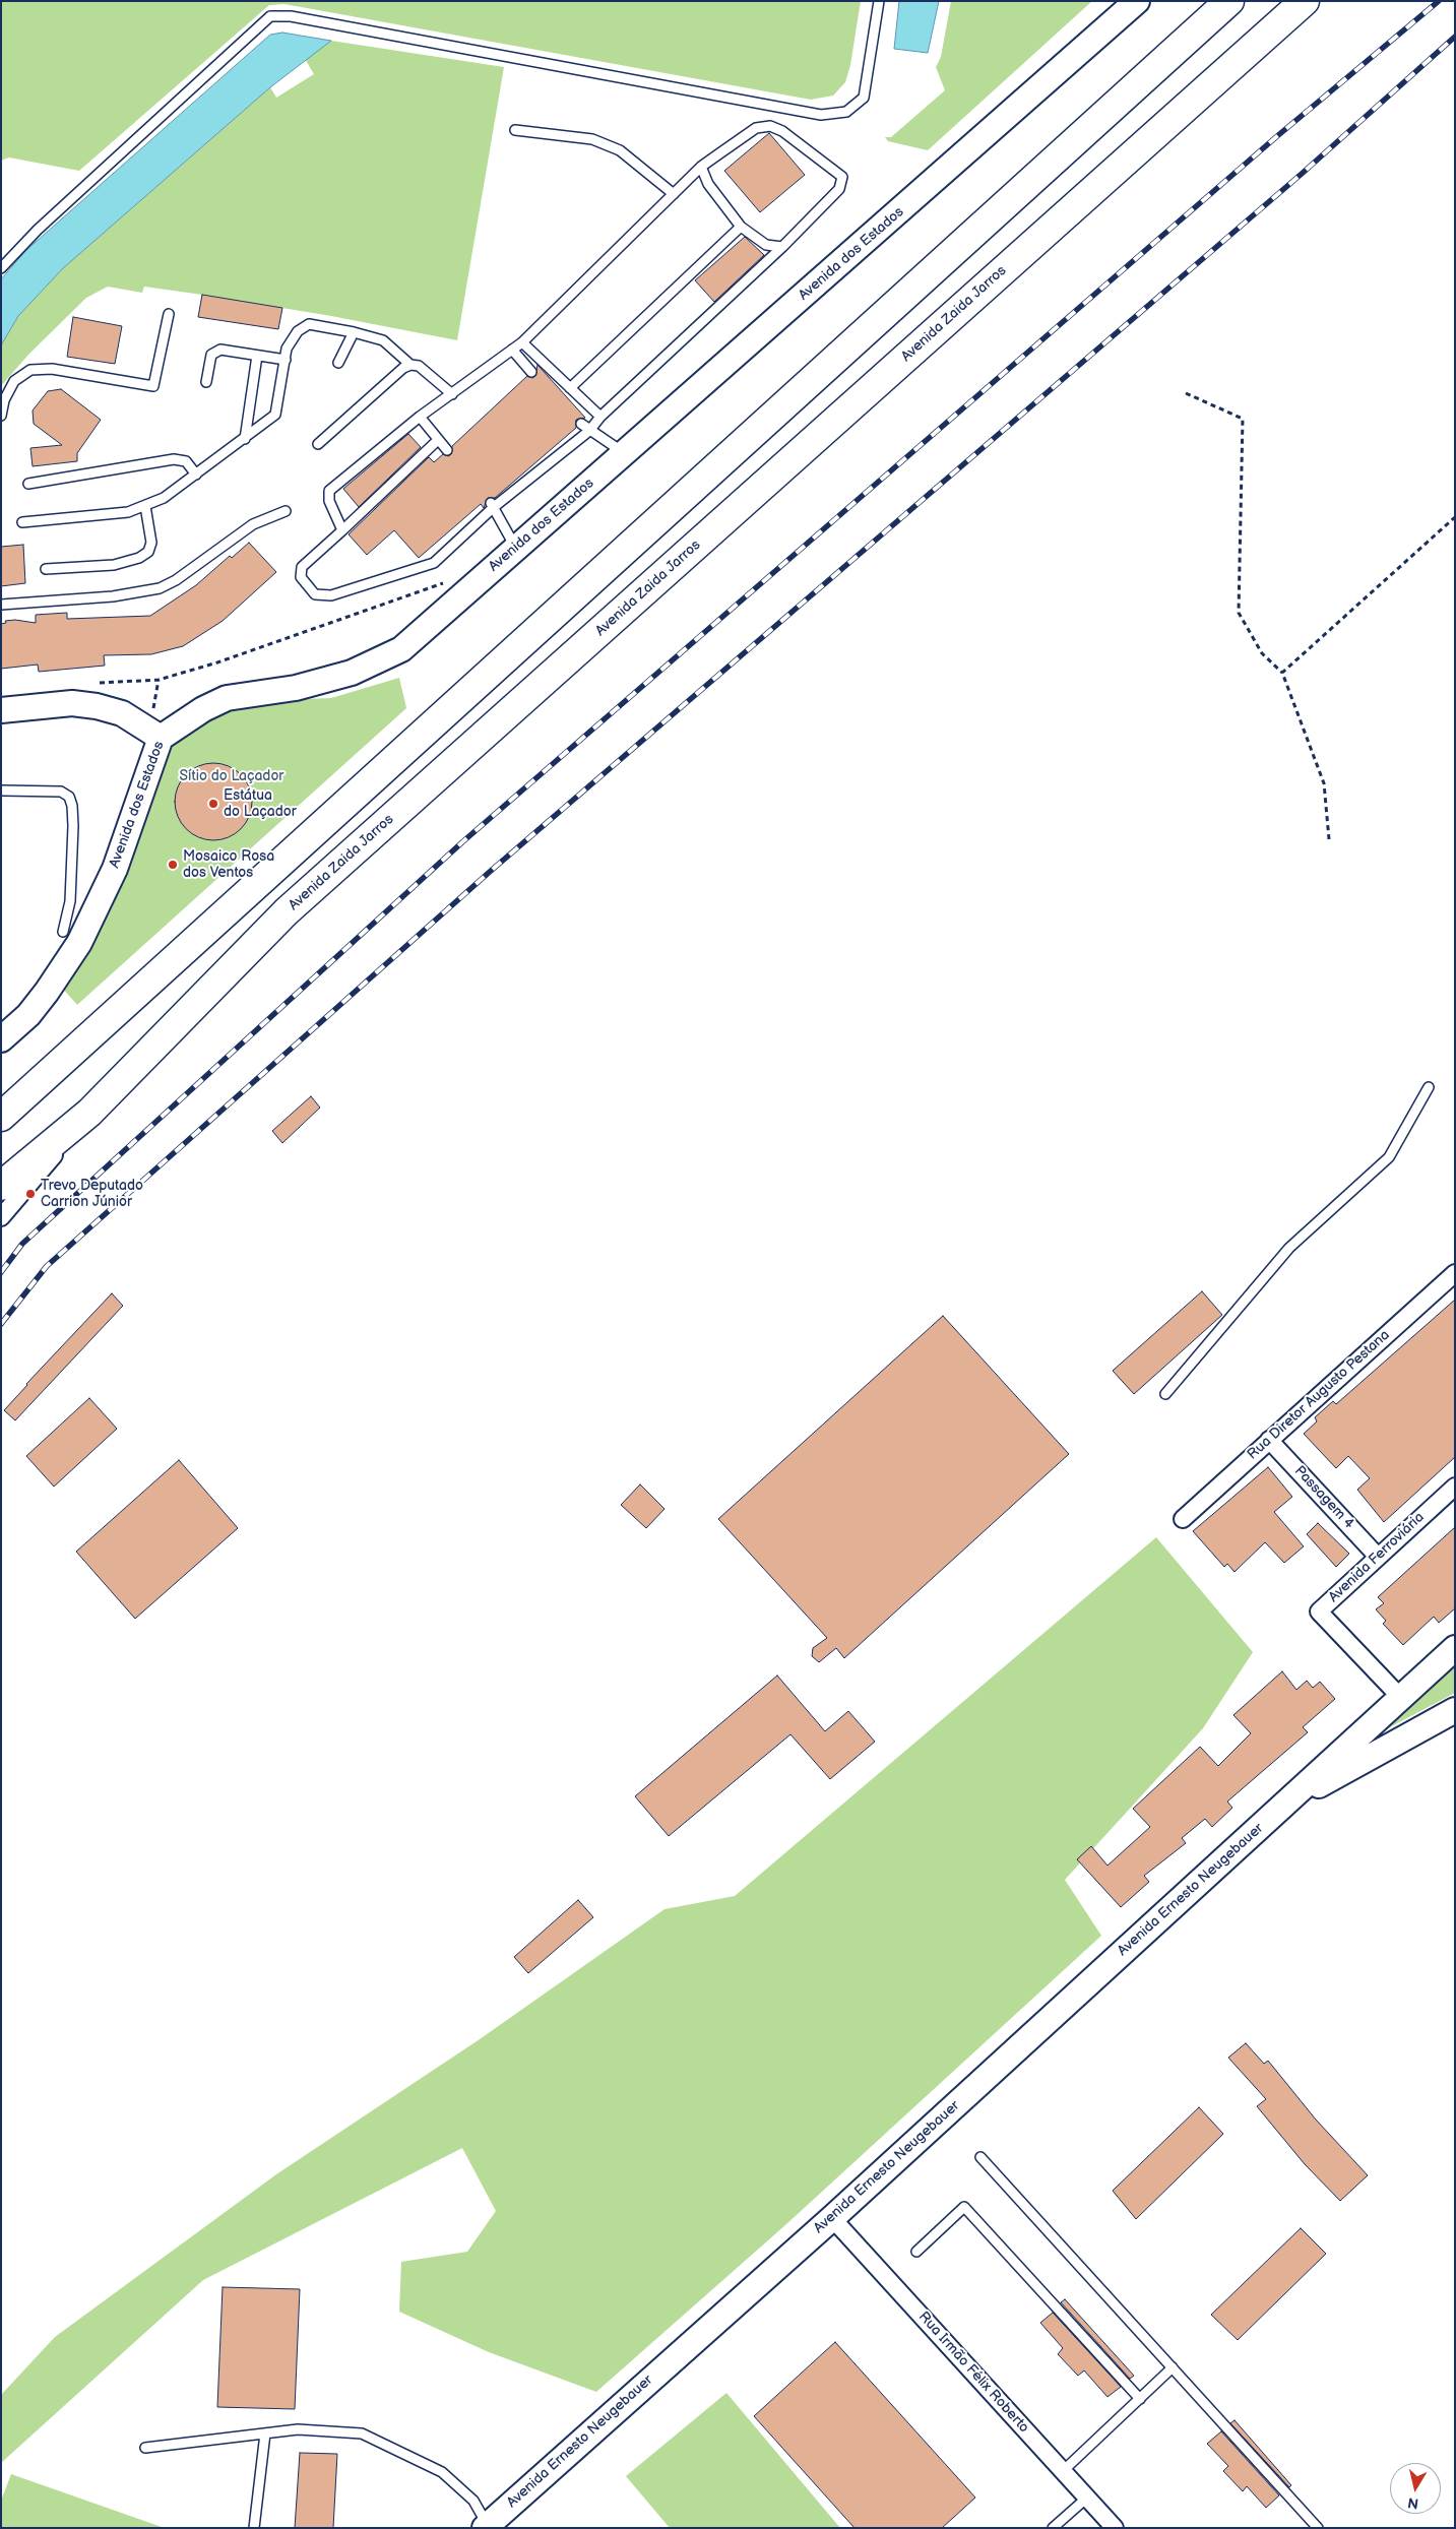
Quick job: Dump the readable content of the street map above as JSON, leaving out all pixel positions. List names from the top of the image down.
{
  "streets": {
    "highway": ["Avenida Zaida Jarros"],
    "street": [
      "Avenida dos Estados",
      "Rua Diretor Augusto Pestana",
      "Passagem 4",
      "Avenida Ferroviária",
      "Avenida Ernesto Neugebauer",
      "Rua Irmão Félix Roberto"
    ]
  },
  "crossings": [
    ["Rua Diretor Augusto Pestana", "Passagem 4"],
    ["Passagem 4", "Avenida Ferroviária"],
    ["Avenida Ferroviária", "Avenida Ernesto Neugebauer"],
    ["Avenida Ernesto Neugebauer", "Rua Irmão Félix Roberto"]
  ],
  "parks": ["Sítio do Laçador"],
  "places": ["Estátua do Laçador", "Mosaico Rosa dos Ventos", "Trevo Deputado Carrion Júnior"],
  "north": "bottom"
}
